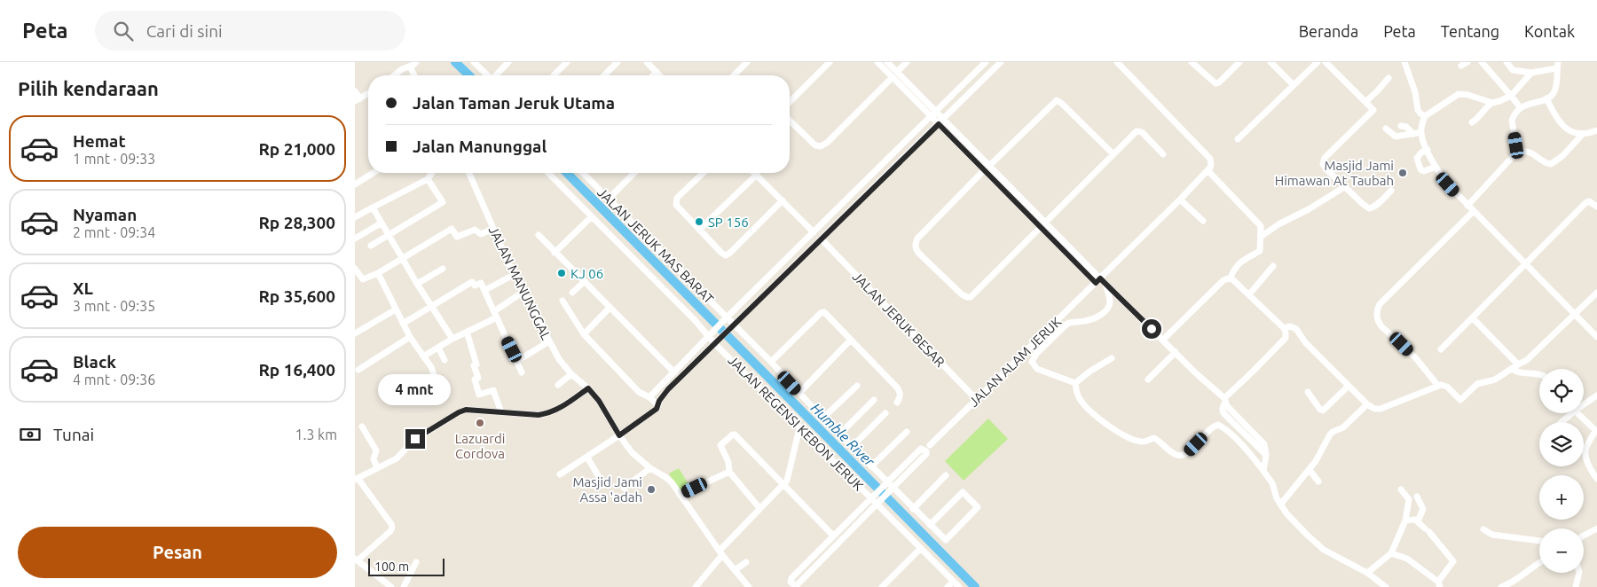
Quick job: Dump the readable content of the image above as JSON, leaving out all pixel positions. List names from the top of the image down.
{
  "streets": {
    "street": [
      "JALAN JERUK MAS BARAT",
      "JALAN MANUNGGAL",
      "JALAN JERUK BESAR",
      "JALAN ALAM JERUK",
      "JALAN REGENSI KEBON JERUK"
    ]
  },
  "crossings": [
    ["JALAN JERUK BESAR", "JALAN ALAM JERUK"]
  ],
  "water": ["Humble River"],
  "places": [
    "Masjid Jami Himawan At Taubah",
    "SP 156",
    "KJ 06",
    "Lazuardi Cordova",
    "Masjid Jami Assa 'adah"
  ],
  "scale_bar": "100 m",
  "page": {
    "header": "Peta",
    "search": "Cari di sini",
    "nav": [
      "Beranda",
      "Peta",
      "Tentang",
      "Kontak"
    ],
    "heading": "Pilih kendaraan",
    "banner": ["Jalan Taman Jeruk Utama", "Jalan Manunggal"],
    "list": [
      {
        "name": "Hemat",
        "note": "1 mnt · 09:33",
        "value": "Rp 21,000"
      },
      {
        "name": "Nyaman",
        "note": "2 mnt · 09:34",
        "value": "Rp 28,300"
      },
      {
        "name": "XL",
        "note": "3 mnt · 09:35",
        "value": "Rp 35,600"
      },
      {
        "name": "Black",
        "note": "4 mnt · 09:36",
        "value": "Rp 16,400"
      }
    ],
    "map_buttons": ["+", "−"],
    "bubble": "4 mnt",
    "pay": ["Tunai", "1.3 km"],
    "buttons": "Pesan",
    "scale": "100 m"
  }
}
